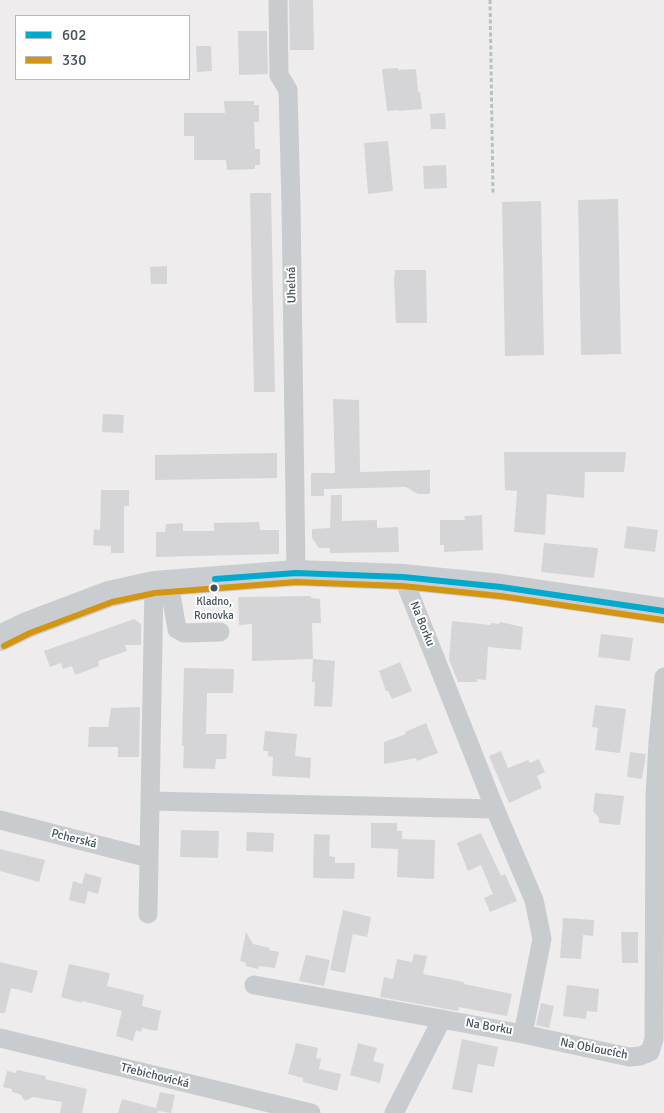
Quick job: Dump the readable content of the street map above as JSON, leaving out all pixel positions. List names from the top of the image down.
{
  "streets": {
    "street": [
      "Uhelná",
      "Na Borku",
      "Pcherská",
      "Na Obloucích",
      "Třebichovická"
    ]
  },
  "crossings": [
    ["Na Borku", "Na Obloucích"]
  ],
  "places": ["Kladno, Ronovka"],
  "lines": ["transit line 602", "transit line 330"],
  "legend": ["602", "330"]
}
